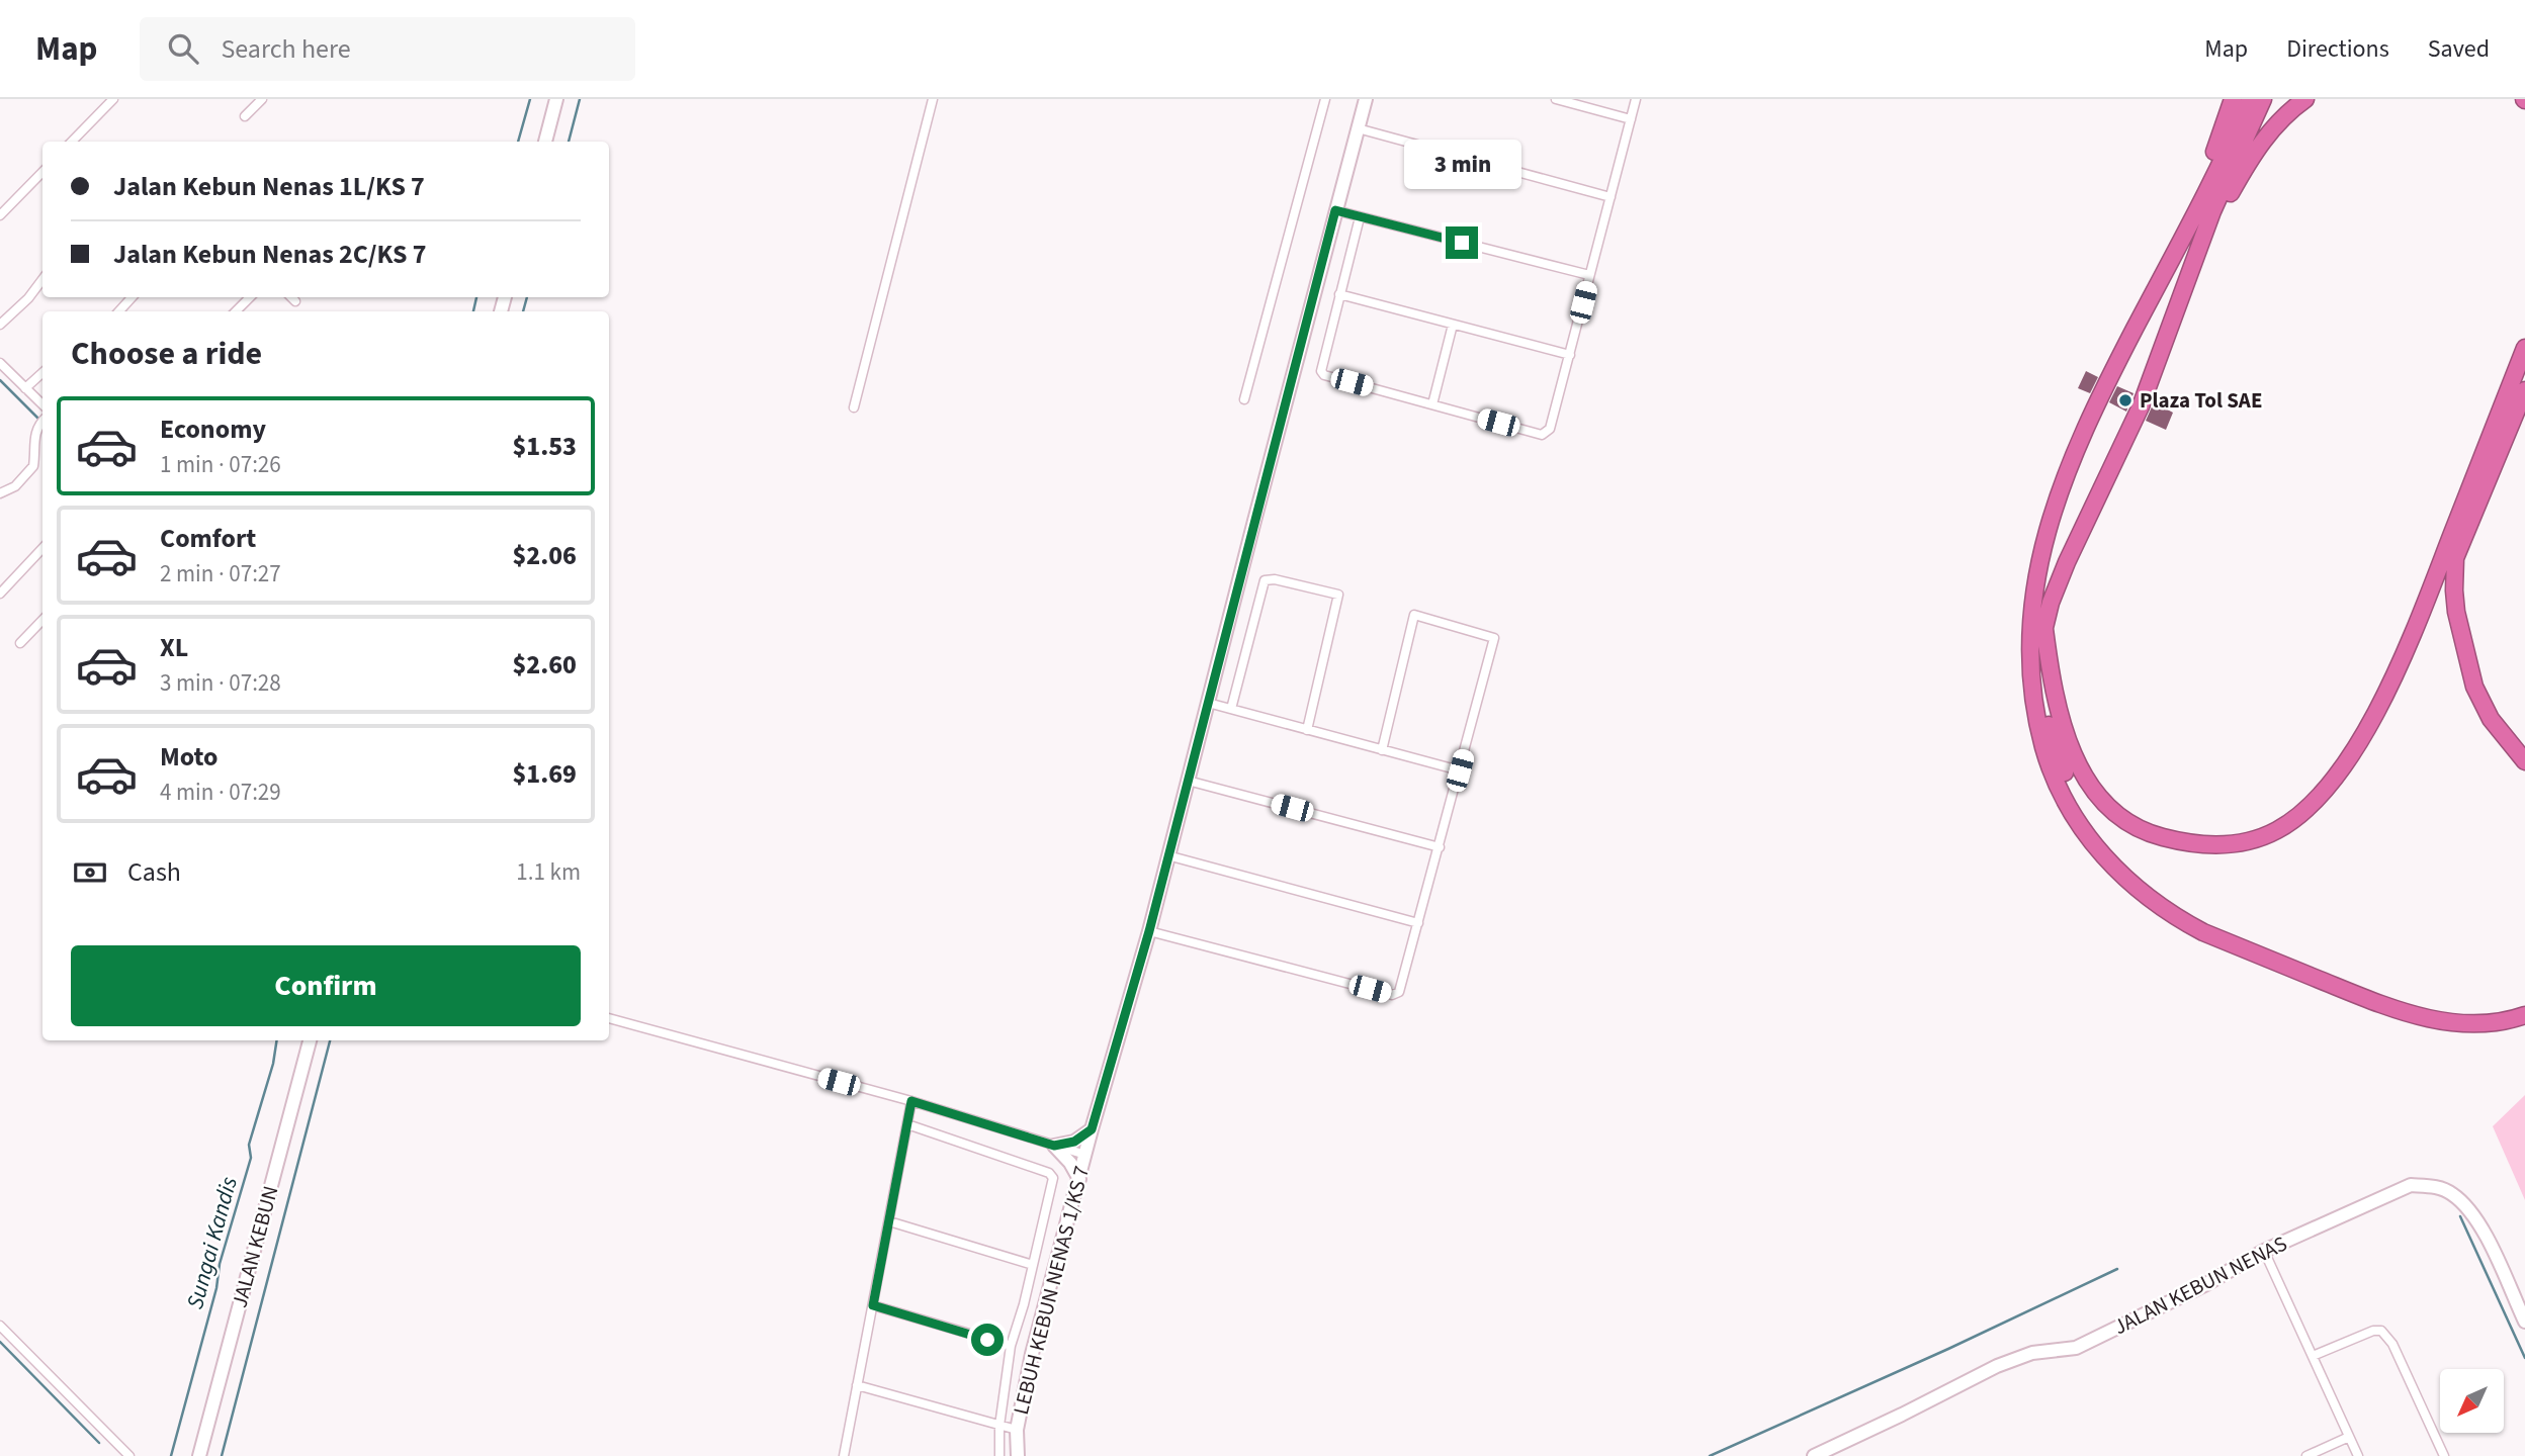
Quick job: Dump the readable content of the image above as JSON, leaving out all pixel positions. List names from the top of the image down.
{
  "streets": {
    "street": ["JALAN KEBUN", "JALAN KEBUN NENAS", "LEBUH KEBUN NENAS 1/KS 7"]
  },
  "water": ["Sungai Kandis"],
  "places": ["Plaza Tol SAE"],
  "north": "bottom left",
  "page": {
    "header": "Map",
    "search": "Search here",
    "nav": ["Map", "Directions", "Saved"],
    "bubble": "3 min",
    "banner": ["Jalan Kebun Nenas 1L/KS 7", "Jalan Kebun Nenas 2C/KS 7"],
    "heading": "Choose a ride",
    "list": [
      {
        "name": "Economy",
        "note": "1 min · 07:26",
        "value": "$1.53"
      },
      {
        "name": "Comfort",
        "note": "2 min · 07:27",
        "value": "$2.06"
      },
      {
        "name": "XL",
        "note": "3 min · 07:28",
        "value": "$2.60"
      },
      {
        "name": "Moto",
        "note": "4 min · 07:29",
        "value": "$1.69"
      }
    ],
    "pay": ["Cash", "1.1 km"],
    "buttons": "Confirm"
  }
}
